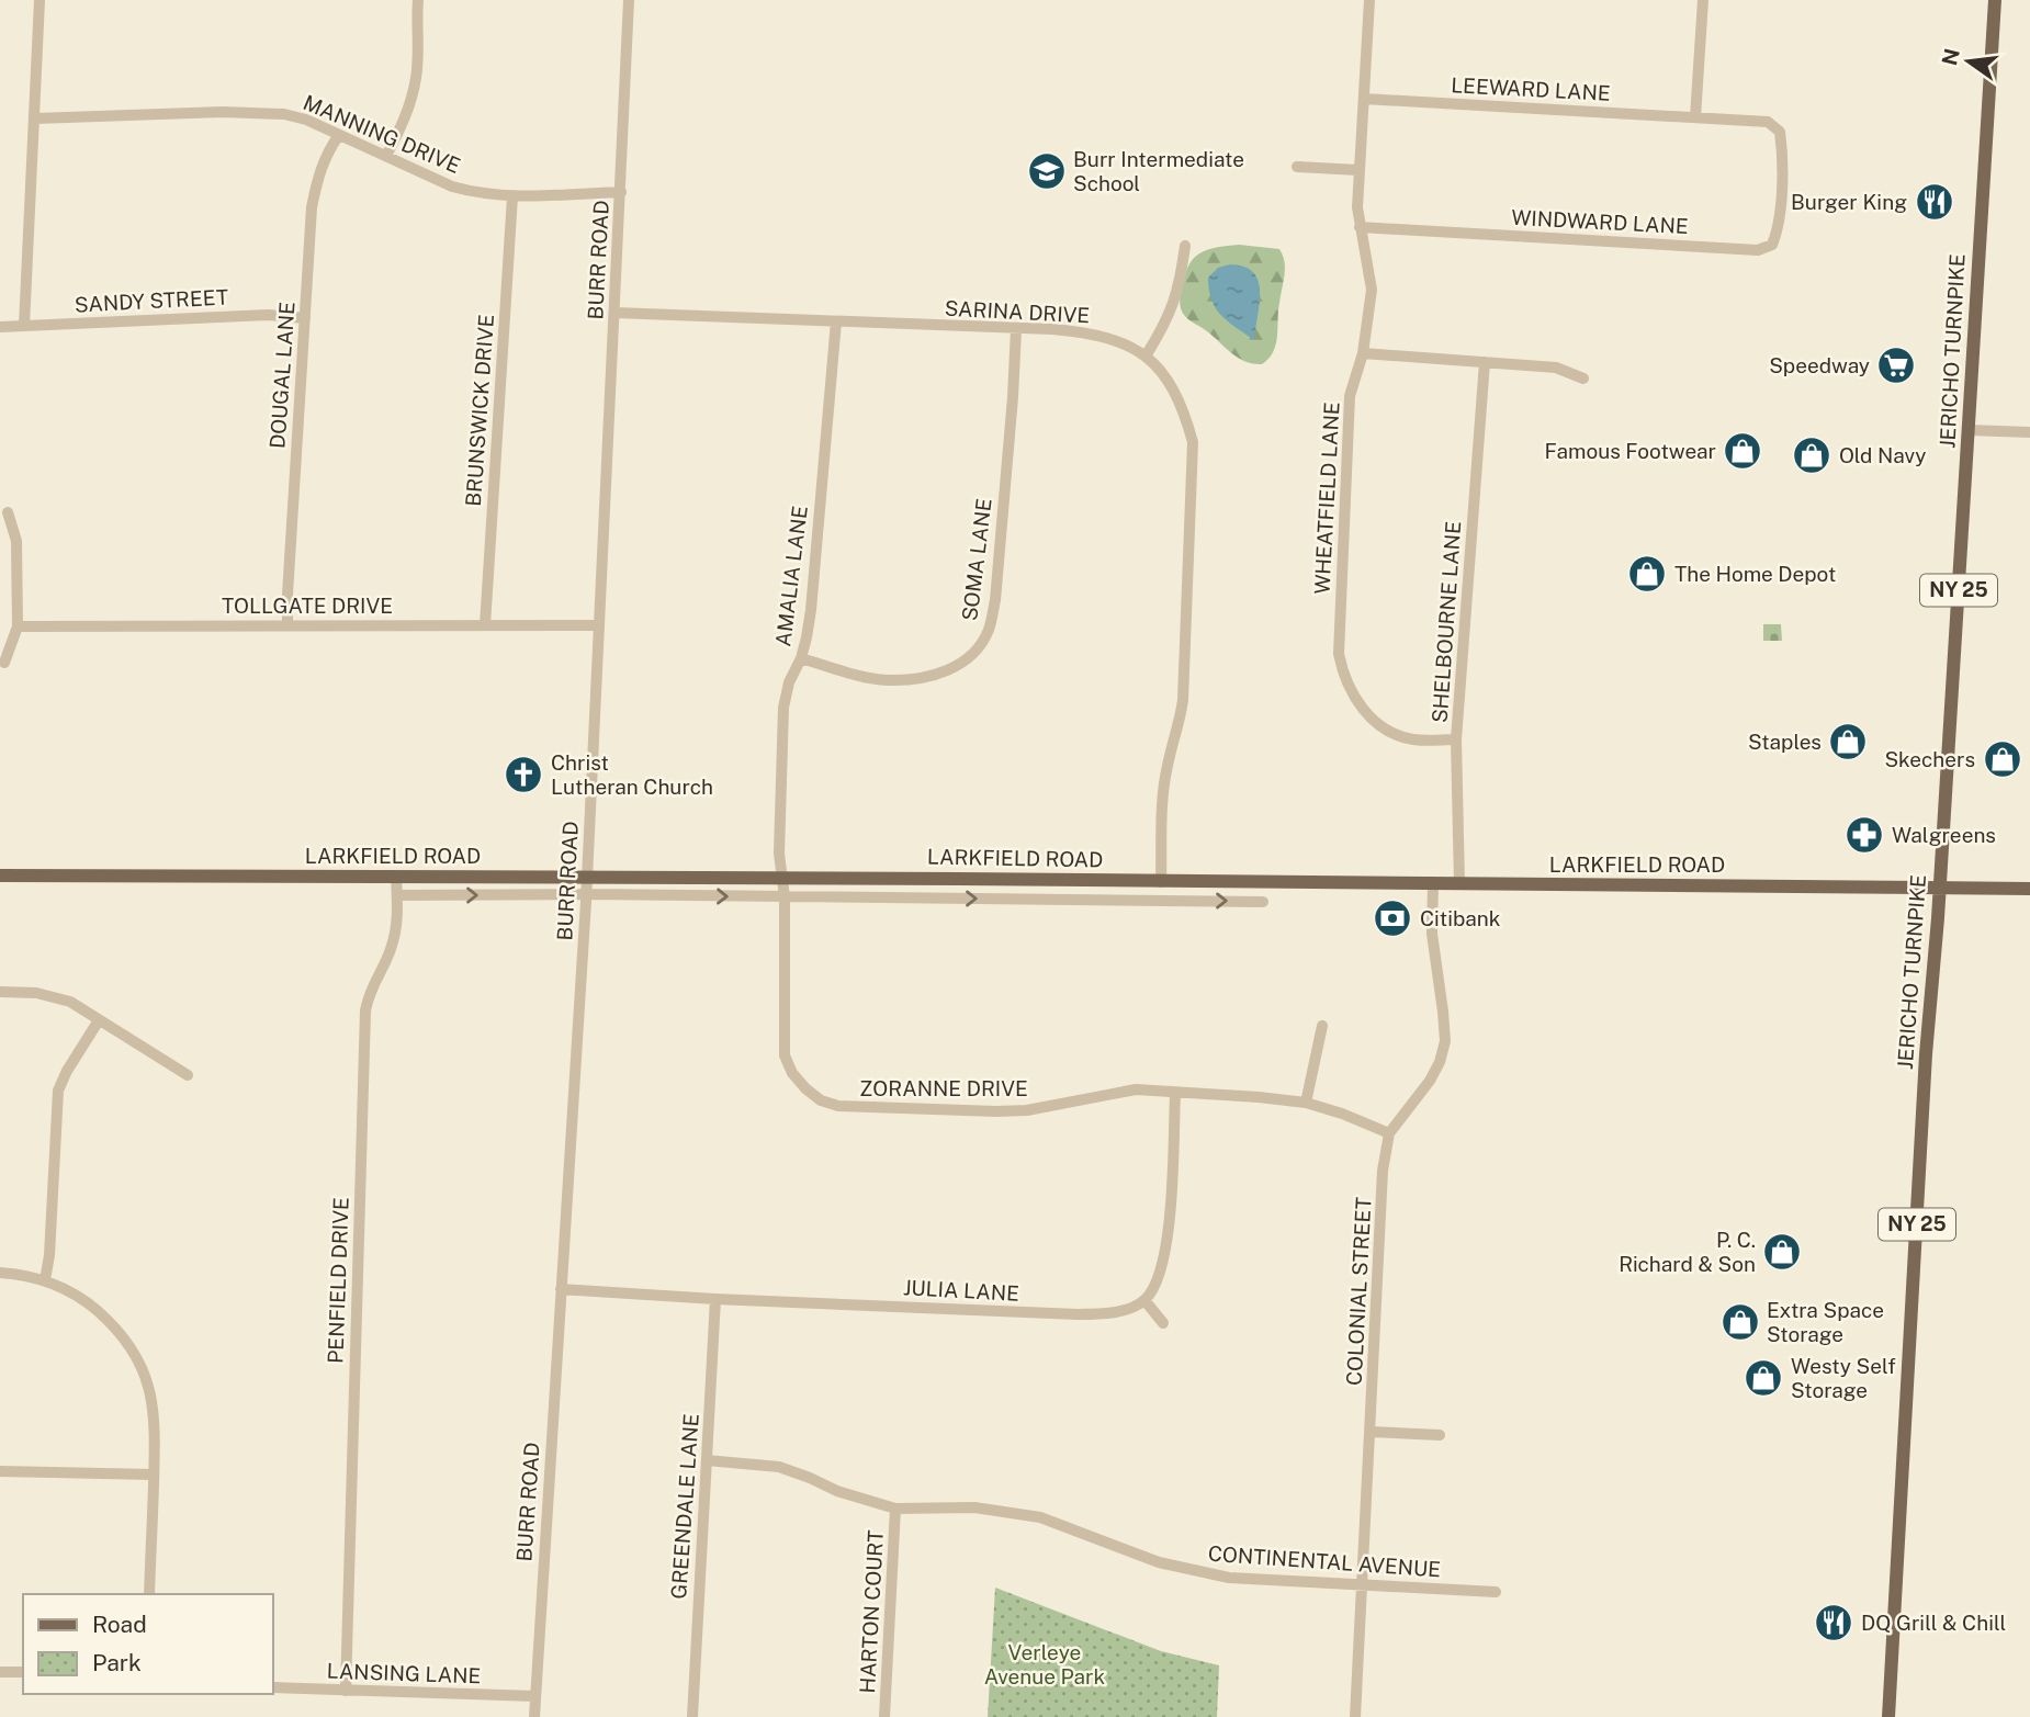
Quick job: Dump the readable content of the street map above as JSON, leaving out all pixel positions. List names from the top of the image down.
{
  "streets": {
    "main road": ["JERICHO TURNPIKE", "NY 25", "LARKFIELD ROAD"],
    "street": [
      "LEEWARD LANE",
      "MANNING DRIVE",
      "WINDWARD LANE",
      "BURR ROAD",
      "SANDY STREET",
      "SARINA DRIVE",
      "DOUGAL LANE",
      "BRUNSWICK DRIVE",
      "WHEATFIELD LANE",
      "SOMA LANE",
      "AMALIA LANE",
      "TOLLGATE DRIVE",
      "SHELBOURNE LANE",
      "ZORANNE DRIVE",
      "PENFIELD DRIVE",
      "JULIA LANE",
      "COLONIAL STREET",
      "GREENDALE LANE",
      "CONTINENTAL AVENUE",
      "HARTON COURT",
      "LANSING LANE"
    ]
  },
  "crossings": [
    ["LEEWARD LANE", "WINDWARD LANE"],
    ["LEEWARD LANE", "WHEATFIELD LANE"],
    ["MANNING DRIVE", "BURR ROAD"],
    ["MANNING DRIVE", "DOUGAL LANE"],
    ["MANNING DRIVE", "BRUNSWICK DRIVE"],
    ["WINDWARD LANE", "WHEATFIELD LANE"],
    ["BURR ROAD", "SARINA DRIVE"],
    ["BURR ROAD", "TOLLGATE DRIVE"],
    ["BURR ROAD", "LARKFIELD ROAD"],
    ["BURR ROAD", "JULIA LANE"],
    ["BURR ROAD", "LANSING LANE"],
    ["SANDY STREET", "DOUGAL LANE"],
    ["SARINA DRIVE", "SOMA LANE"],
    ["SARINA DRIVE", "AMALIA LANE"],
    ["SARINA DRIVE", "LARKFIELD ROAD"],
    ["JERICHO TURNPIKE", "LARKFIELD ROAD"],
    ["DOUGAL LANE", "TOLLGATE DRIVE"],
    ["BRUNSWICK DRIVE", "TOLLGATE DRIVE"],
    ["WHEATFIELD LANE", "SHELBOURNE LANE"],
    ["SOMA LANE", "AMALIA LANE"],
    ["AMALIA LANE", "LARKFIELD ROAD"],
    ["AMALIA LANE", "ZORANNE DRIVE"],
    ["SHELBOURNE LANE", "LARKFIELD ROAD"],
    ["LARKFIELD ROAD", "ZORANNE DRIVE"],
    ["LARKFIELD ROAD", "PENFIELD DRIVE"],
    ["LARKFIELD ROAD", "COLONIAL STREET"],
    ["ZORANNE DRIVE", "COLONIAL STREET"],
    ["PENFIELD DRIVE", "LANSING LANE"],
    ["JULIA LANE", "GREENDALE LANE"],
    ["COLONIAL STREET", "CONTINENTAL AVENUE"],
    ["GREENDALE LANE", "CONTINENTAL AVENUE"],
    ["CONTINENTAL AVENUE", "HARTON COURT"]
  ],
  "parks": ["Verleye Avenue Park"],
  "places": {
    "school or university": ["Burr Intermediate School"],
    "restaurant": ["Burger King", "DQ Grill & Chill"],
    "supermarket": ["Speedway"],
    "shop": [
      "Famous Footwear",
      "Old Navy",
      "The Home Depot",
      "Staples",
      "Skechers",
      "P. C. Richard & Son",
      "Extra Space Storage",
      "Westy Self Storage"
    ],
    "church": ["Christ Lutheran Church"],
    "pharmacy": ["Walgreens"],
    "bank": ["Citibank"]
  },
  "legend": ["Road", "Park"],
  "north": "left"
}
